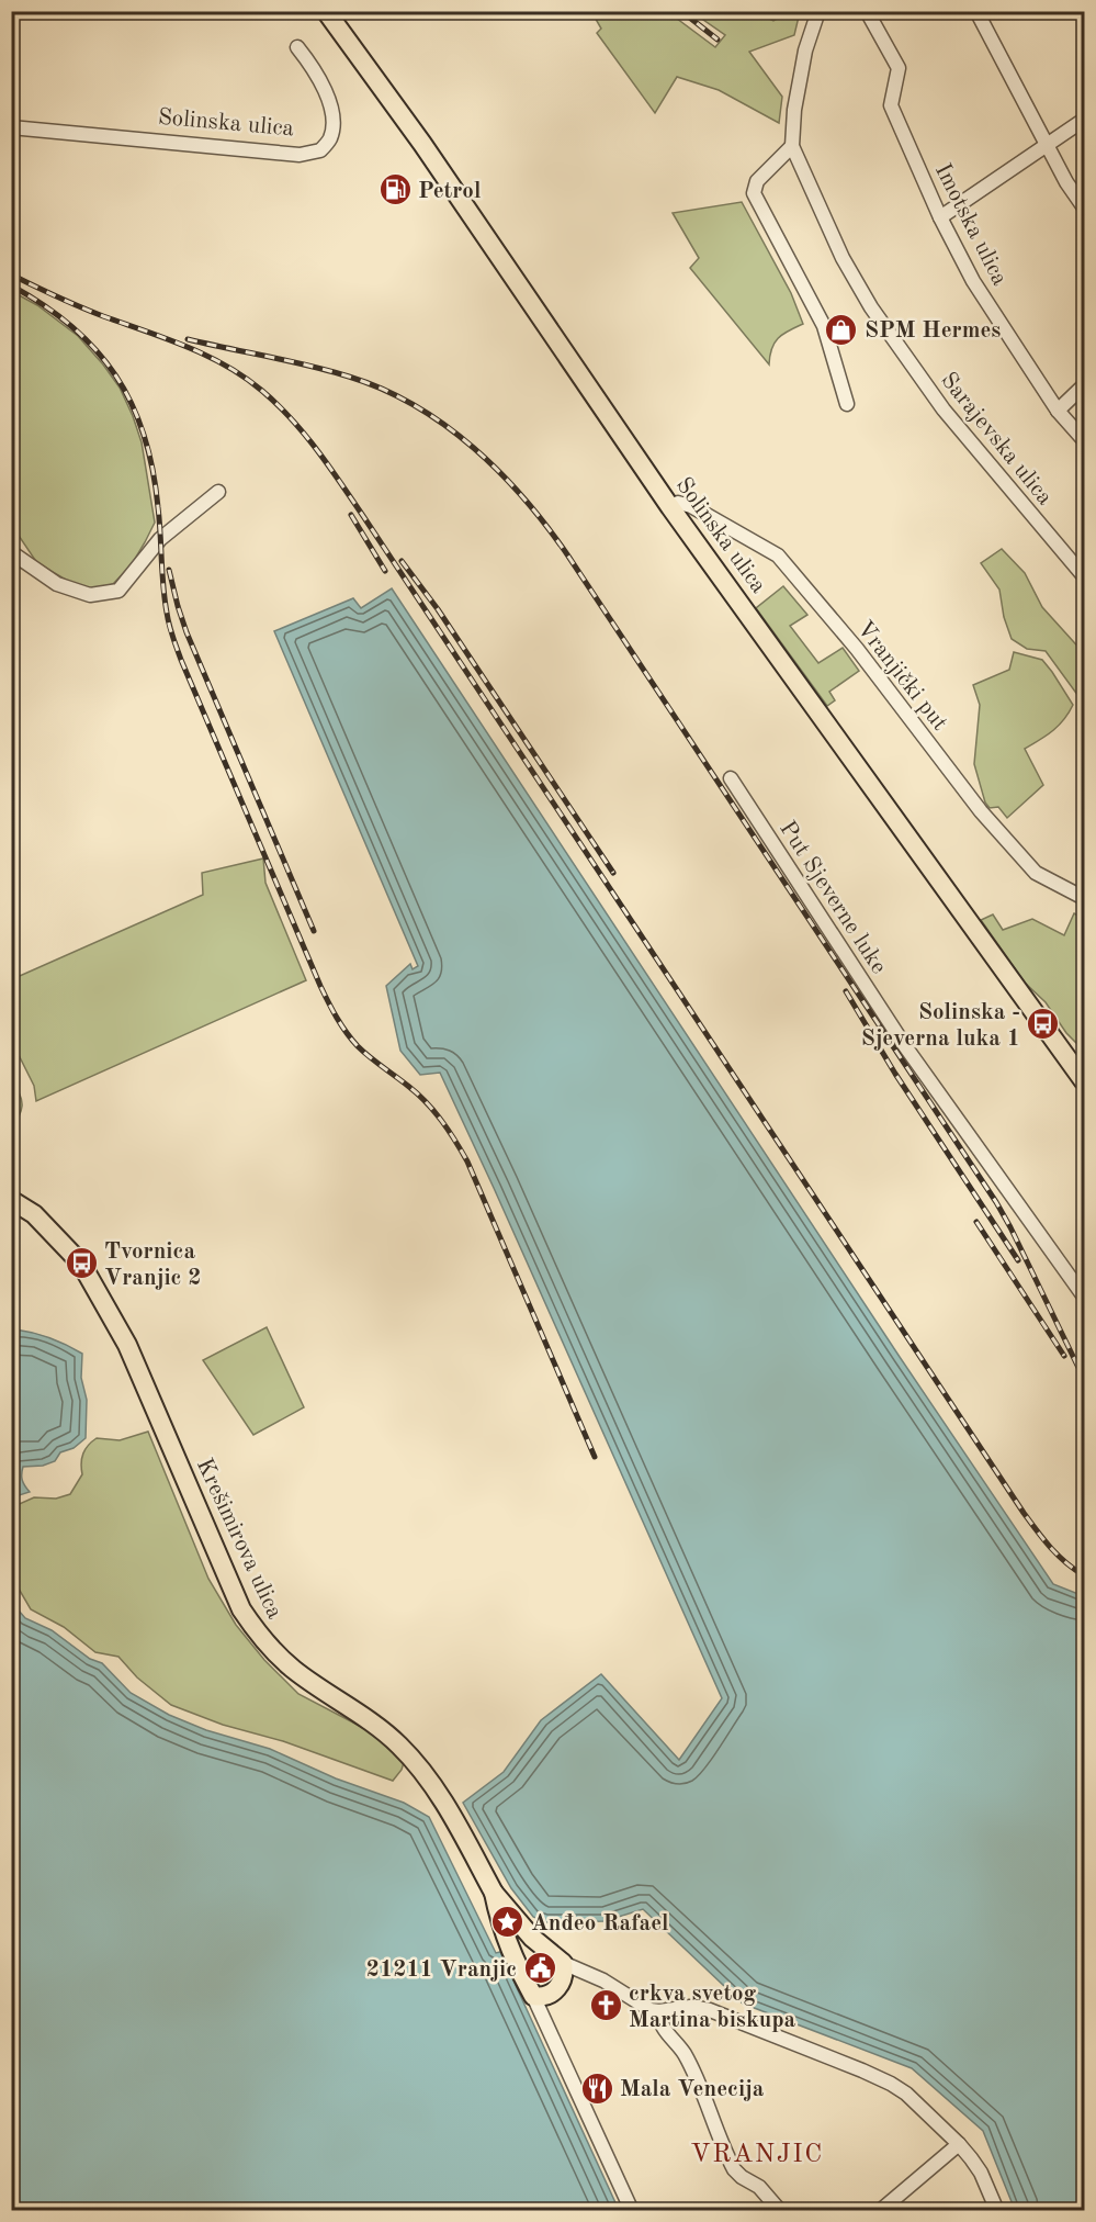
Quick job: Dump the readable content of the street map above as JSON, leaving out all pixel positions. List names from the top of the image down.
{
  "streets": {
    "main road": ["Solinska ulica", "Krešimirova ulica"],
    "street": [
      "Imotska ulica",
      "Sarajevska ulica",
      "Vranjički put",
      "Put Sjeverne luke"
    ]
  },
  "crossings": [
    ["Solinska ulica", "Vranjički put"]
  ],
  "districts": ["VRANJIC"],
  "places": {
    "fuel station": ["Petrol"],
    "shop": ["SPM Hermes"],
    "bus stop": ["Solinska - Sjeverna luka 1", "Tvornica Vranjic 2"],
    "place": ["Anđeo Rafael"],
    "public building": ["21211 Vranjic"],
    "church": ["crkva svetog Martina biskupa"],
    "restaurant": ["Mala Venecija"]
  }
}
